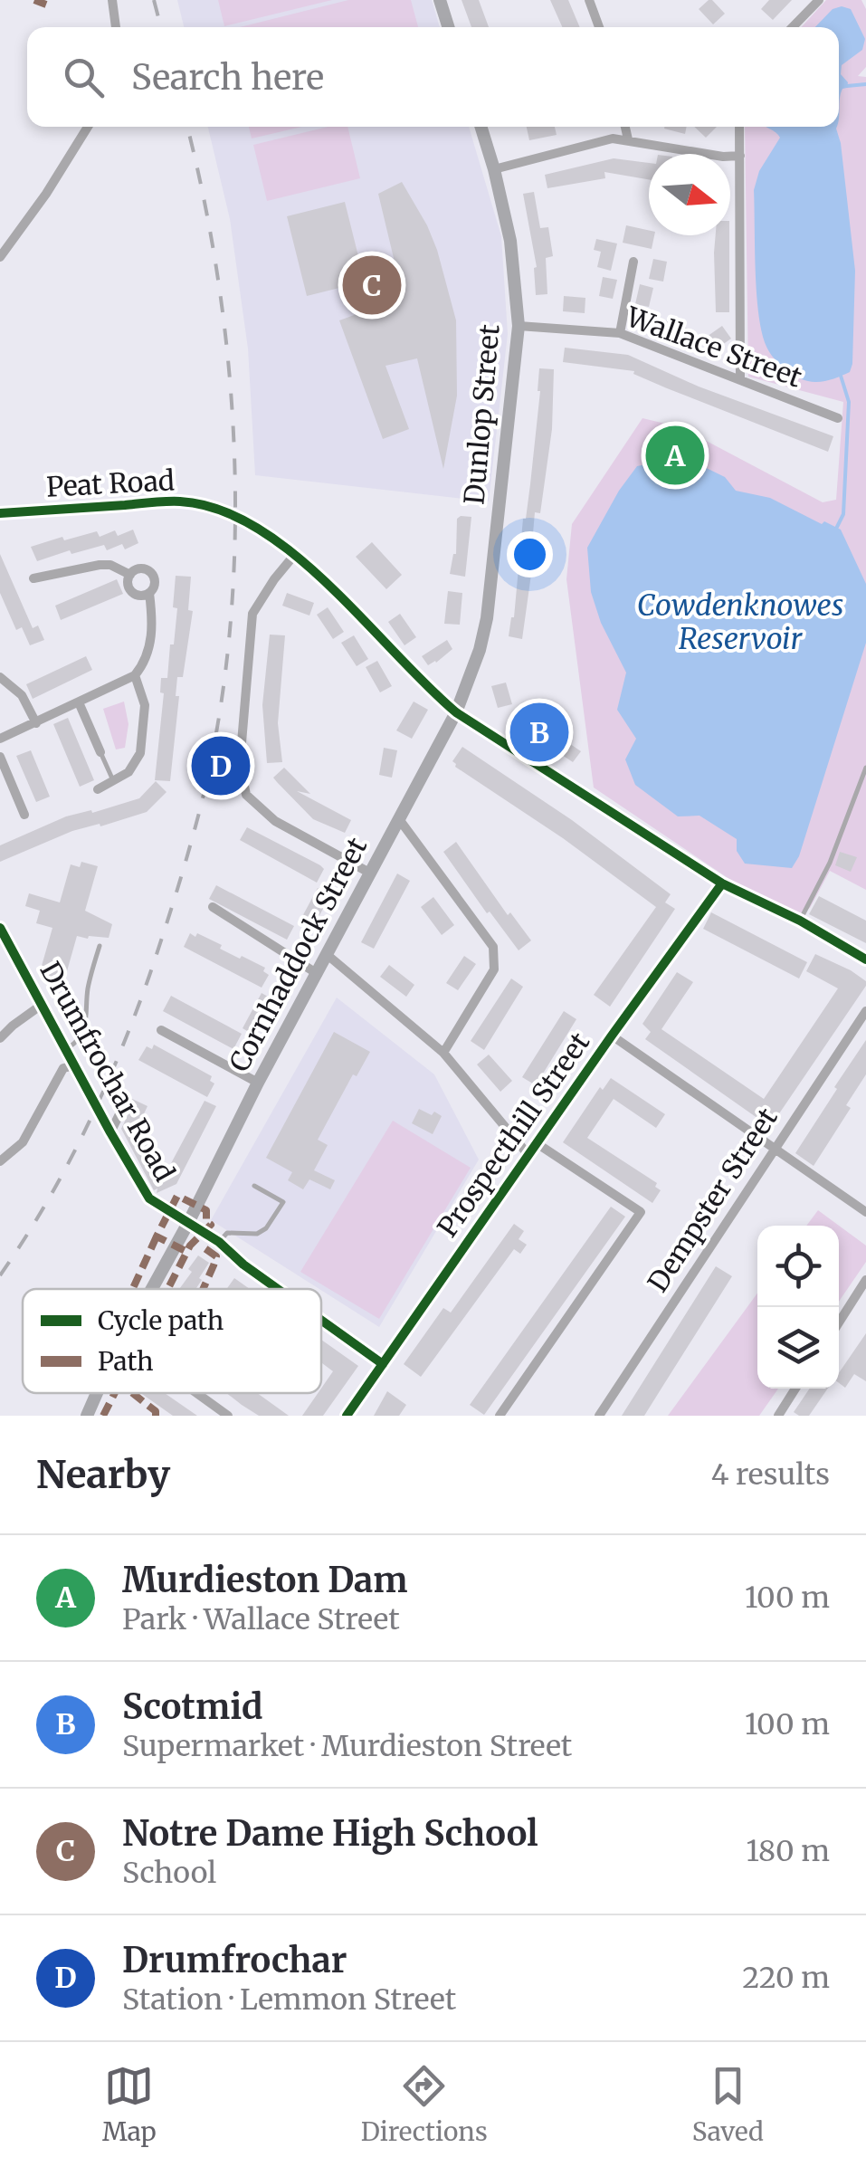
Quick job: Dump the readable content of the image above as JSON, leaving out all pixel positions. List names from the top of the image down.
{
  "streets": {
    "main road": ["Dunlop Street", "Cornhaddock Street"],
    "street": [
      "Wallace Street",
      "Peat Road",
      "Drumfrochar Road",
      "Prospecthill Street",
      "Dempster Street"
    ]
  },
  "crossings": [
    ["Wallace Street", "Dunlop Street"],
    ["Dunlop Street", "Peat Road"],
    ["Dunlop Street", "Cornhaddock Street"],
    ["Peat Road", "Cornhaddock Street"],
    ["Peat Road", "Prospecthill Street"],
    ["Cornhaddock Street", "Drumfrochar Road"],
    ["Drumfrochar Road", "Prospecthill Street"]
  ],
  "water": ["Cowdenknowes Reservoir"],
  "legend": ["Cycle path", "Path"],
  "north": "right",
  "page": {
    "search": "Search here",
    "pins": [
      "C",
      "A",
      "B",
      "D"
    ],
    "heading": ["Nearby", "4 results"],
    "list": [
      {
        "mark": "A",
        "name": "Murdieston Dam",
        "note": "Park · Wallace Street",
        "value": "100 m"
      },
      {
        "mark": "B",
        "name": "Scotmid",
        "note": "Supermarket · Murdieston Street",
        "value": "100 m"
      },
      {
        "mark": "C",
        "name": "Notre Dame High School",
        "note": "School",
        "value": "180 m"
      },
      {
        "mark": "D",
        "name": "Drumfrochar",
        "note": "Station · Lemmon Street",
        "value": "220 m"
      }
    ],
    "nav": ["Map", "Directions", "Saved"]
  }
}
